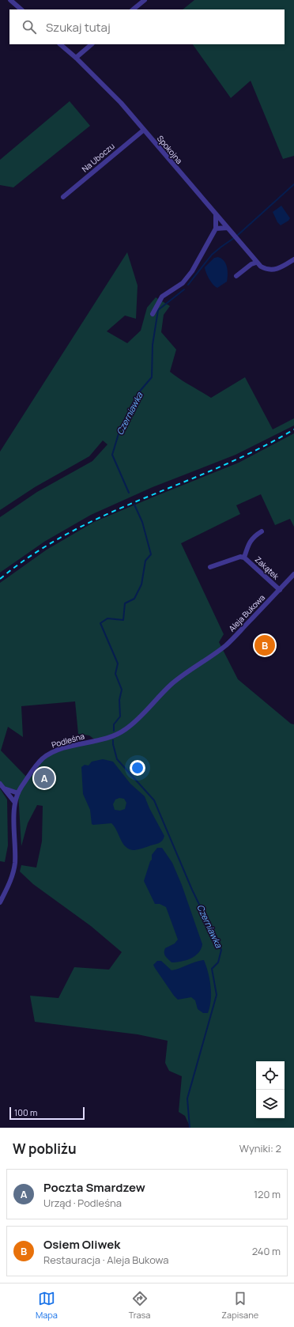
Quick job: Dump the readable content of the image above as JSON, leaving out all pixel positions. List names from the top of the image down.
{
  "streets": {
    "street": [
      "Spokojna",
      "Na Uboczu",
      "Zakątek",
      "Aleja Bukowa",
      "Podleśna"
    ]
  },
  "crossings": [
    ["Spokojna", "Na Uboczu"],
    ["Zakątek", "Aleja Bukowa"],
    ["Aleja Bukowa", "Podleśna"]
  ],
  "water": ["Czerniawka"],
  "scale_bar": "100 m",
  "page": {
    "search": "Szukaj tutaj",
    "pins": ["B", "A"],
    "scale": "100 m",
    "heading": ["W pobliżu", "Wyniki: 2"],
    "list": [
      {
        "mark": "A",
        "name": "Poczta Smardzew",
        "note": "Urząd · Podleśna",
        "value": "120 m"
      },
      {
        "mark": "B",
        "name": "Osiem Oliwek",
        "note": "Restauracja · Aleja Bukowa",
        "value": "240 m"
      }
    ],
    "nav": ["Mapa", "Trasa", "Zapisane"]
  }
}
